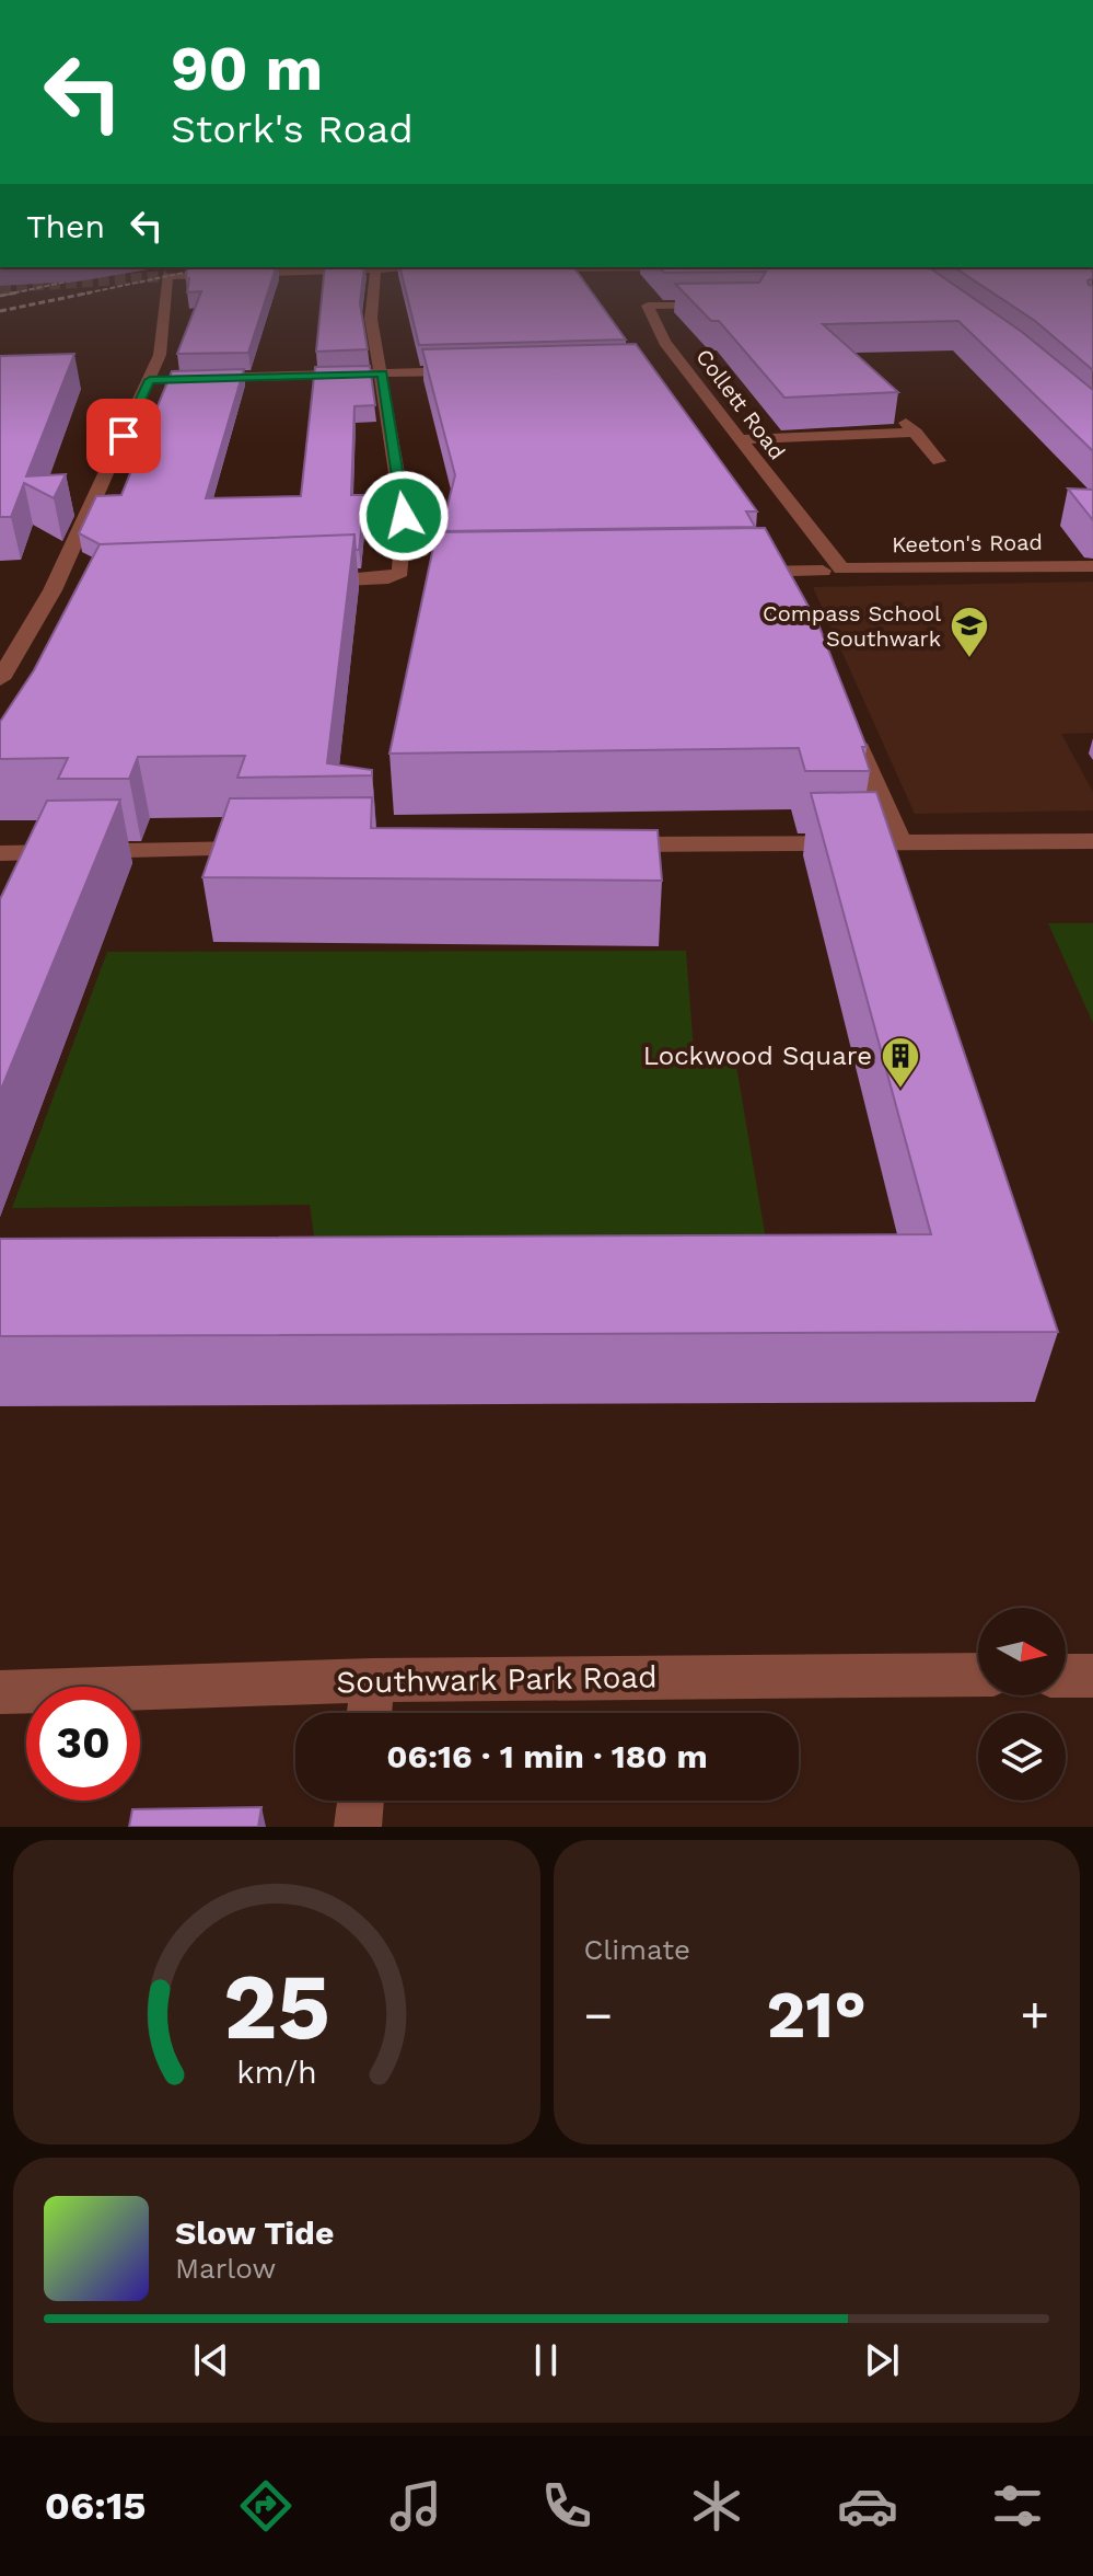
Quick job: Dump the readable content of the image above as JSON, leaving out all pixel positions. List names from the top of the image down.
{
  "streets": {
    "street": ["Collett Road", "Keeton's Road", "Southwark Park Road"]
  },
  "crossings": [
    ["Collett Road", "Keeton's Road"]
  ],
  "places": {
    "school or university": ["Compass School Southwark"],
    "building": ["Lockwood Square"]
  },
  "north": "right",
  "page": {
    "turn": ["90 m", "Stork's Road"],
    "then": "Then",
    "limit": "30",
    "trip": "06:16 · 1 min · 180 m",
    "tile": "Climate",
    "heat": ["−", "21°", "+"],
    "song": ["Slow Tide", "Marlow"],
    "tabs": "06:15",
    "gauge": ["25", "km/h"]
  }
}
